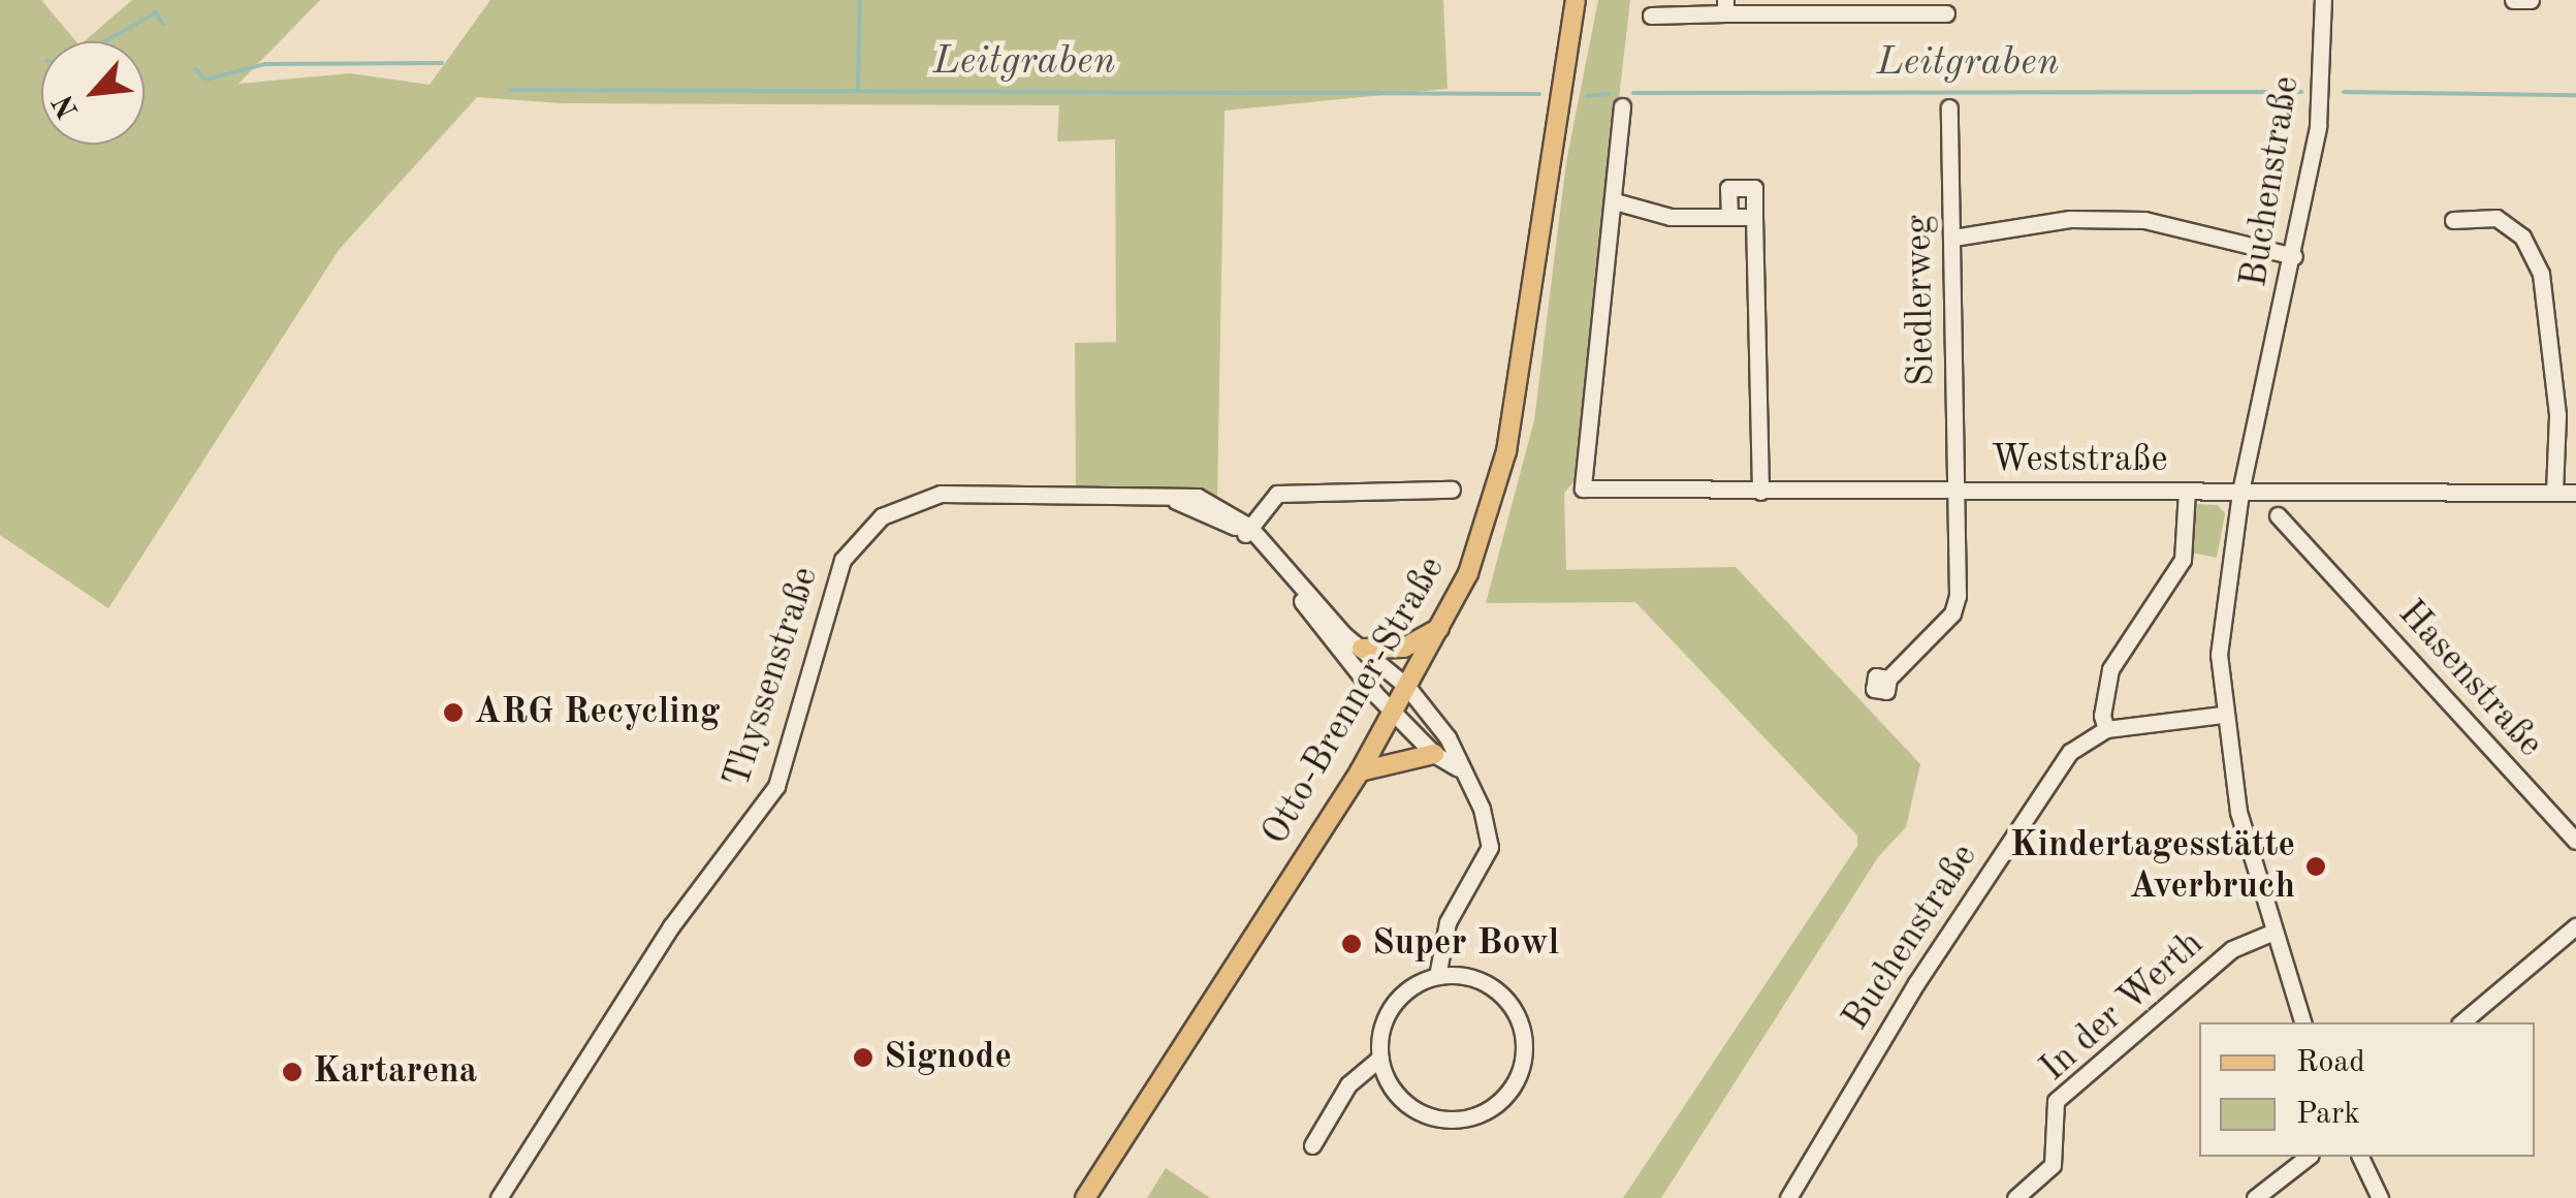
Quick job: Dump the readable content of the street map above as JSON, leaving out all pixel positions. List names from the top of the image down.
{
  "streets": {
    "main road": ["Otto-Brenner-Straße"],
    "street": [
      "Buchenstraße",
      "Siedlerweg",
      "Weststraße",
      "Thyssenstraße",
      "Hasenstraße",
      "In der Werth"
    ]
  },
  "crossings": [
    ["Buchenstraße", "Weststraße"],
    ["Buchenstraße", "In der Werth"],
    ["Siedlerweg", "Weststraße"],
    ["Thyssenstraße", "Otto-Brenner-Straße"]
  ],
  "water": ["Leitgraben"],
  "places": [
    "ARG Recycling",
    "Kindertagesstätte Averbruch",
    "Super Bowl",
    "Signode",
    "Kartarena"
  ],
  "legend": ["Road", "Park"],
  "north": "bottom left"
}
